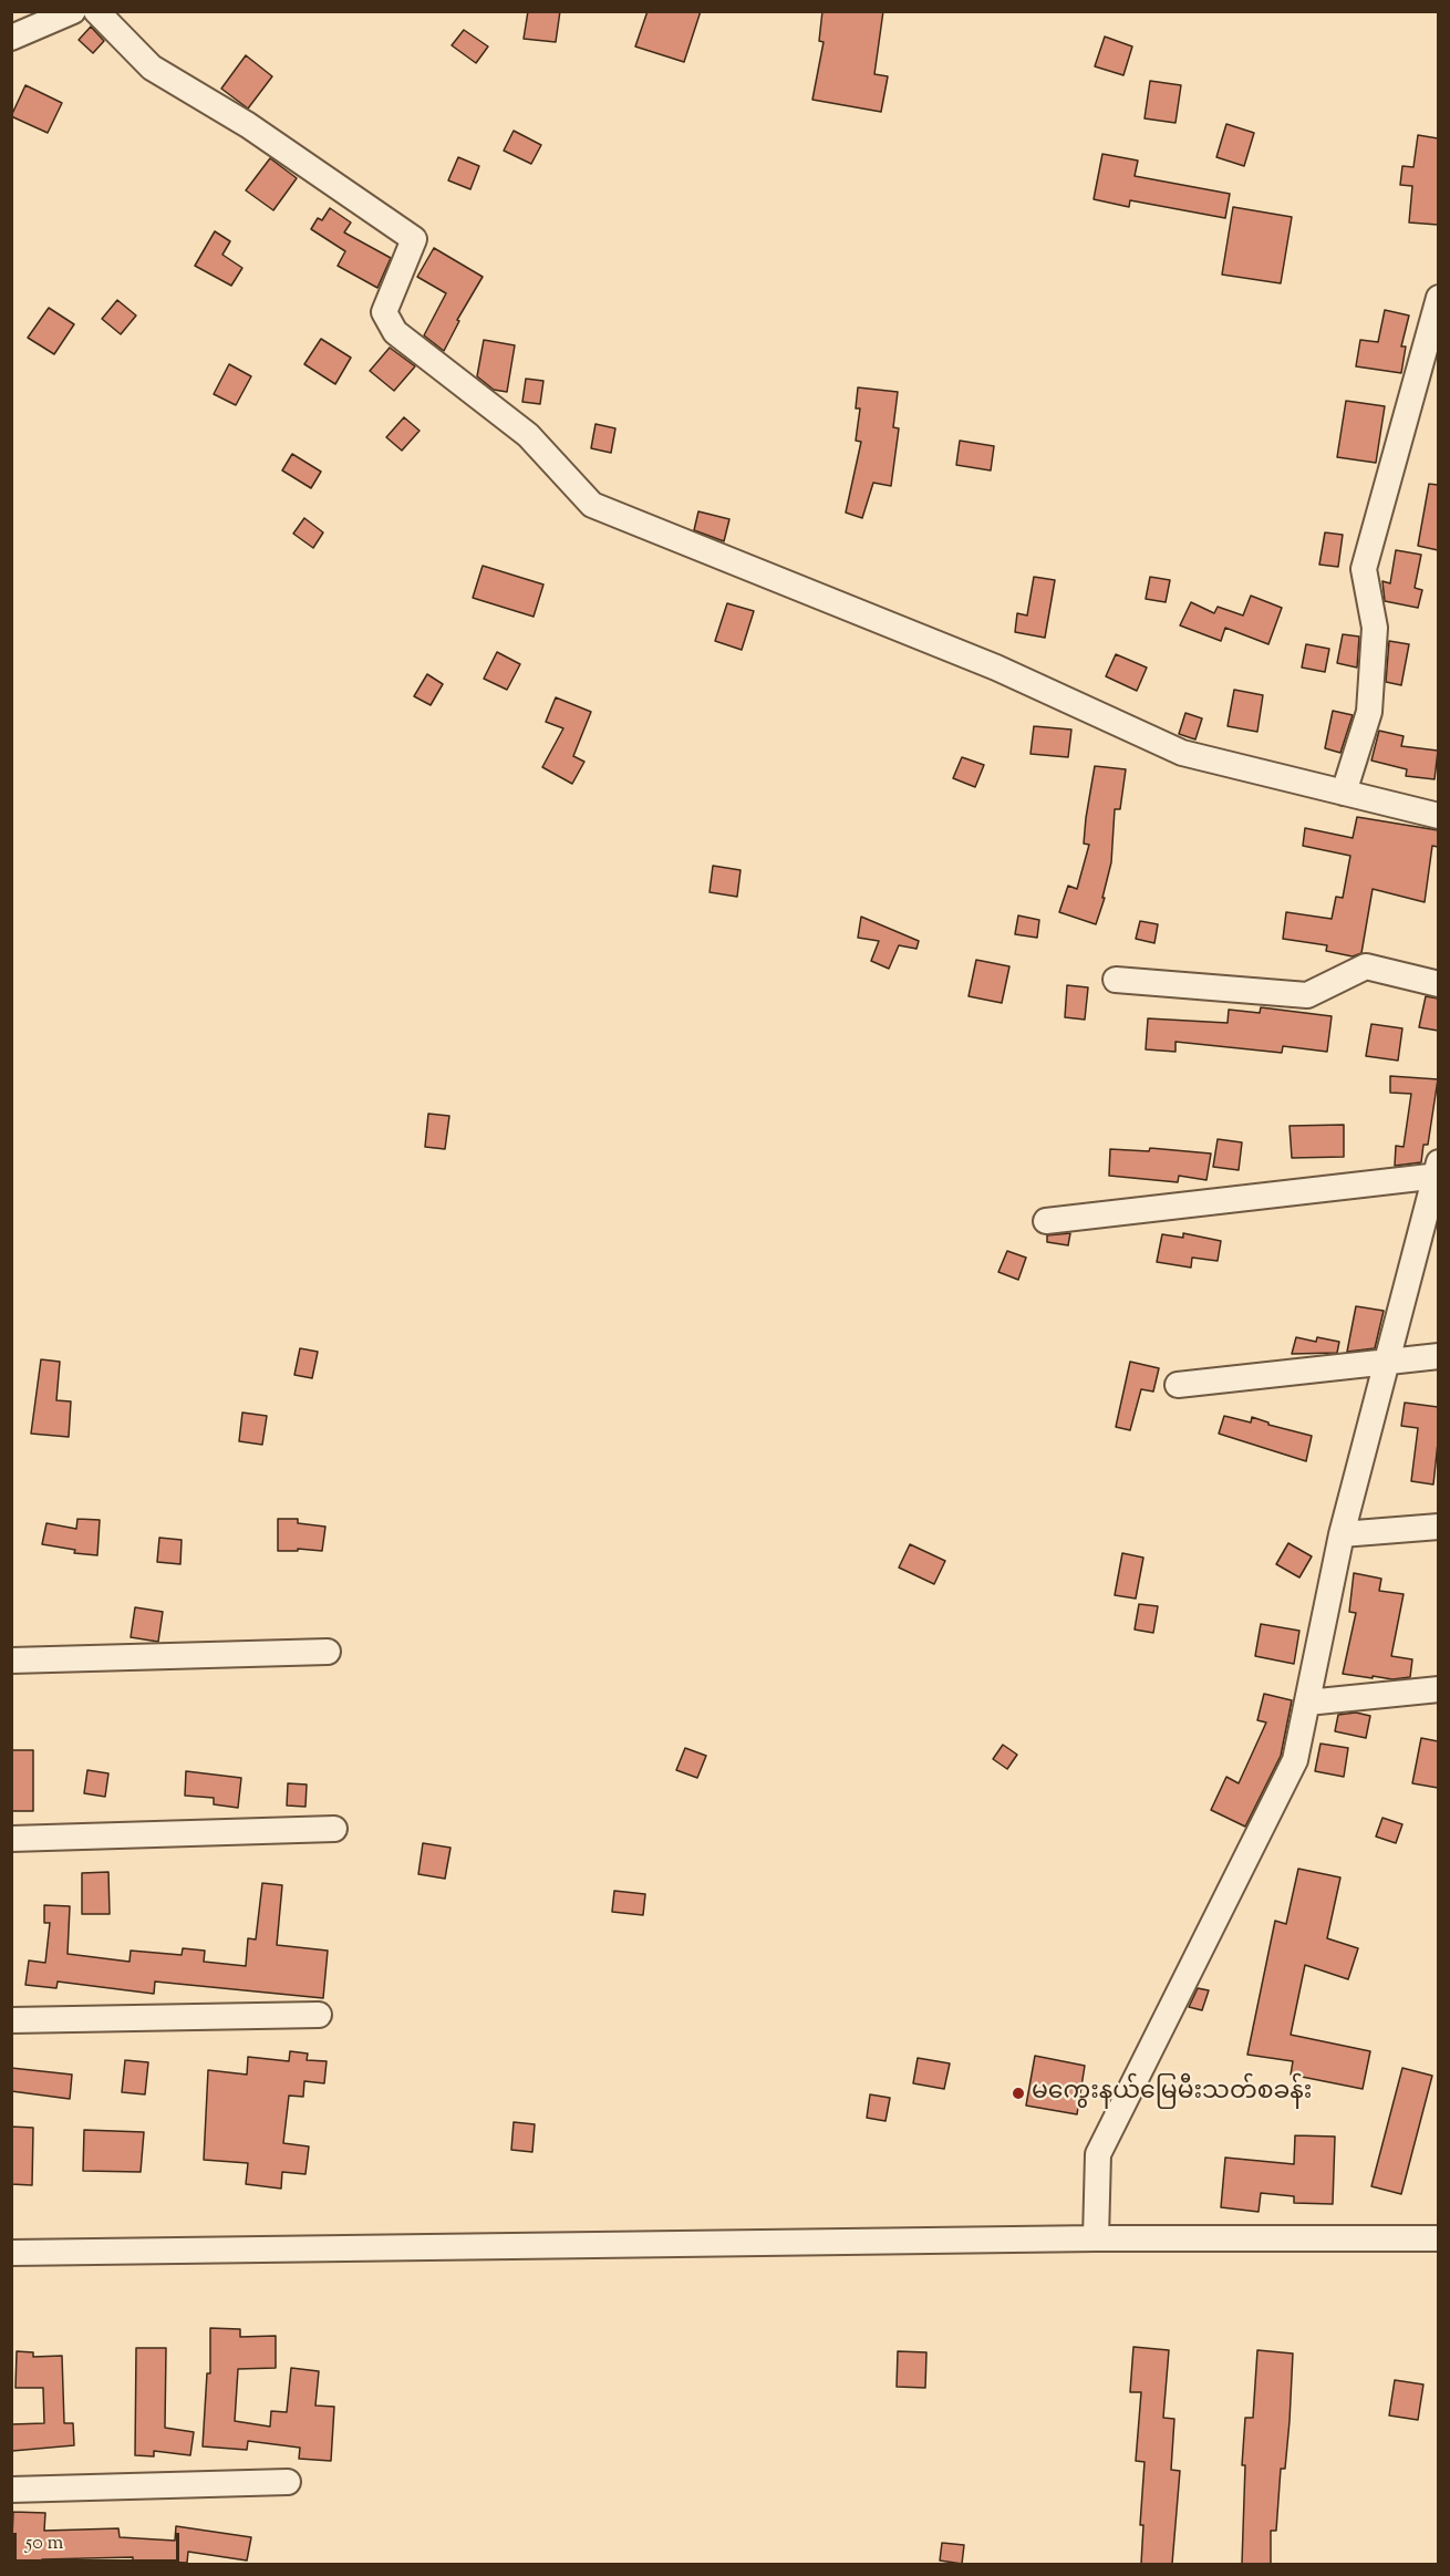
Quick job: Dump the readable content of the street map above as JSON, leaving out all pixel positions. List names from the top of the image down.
{
  "places": ["မကွေးနယ်မြေမီးသတ်စခန်း"],
  "scale_bar": "50 m"
}
